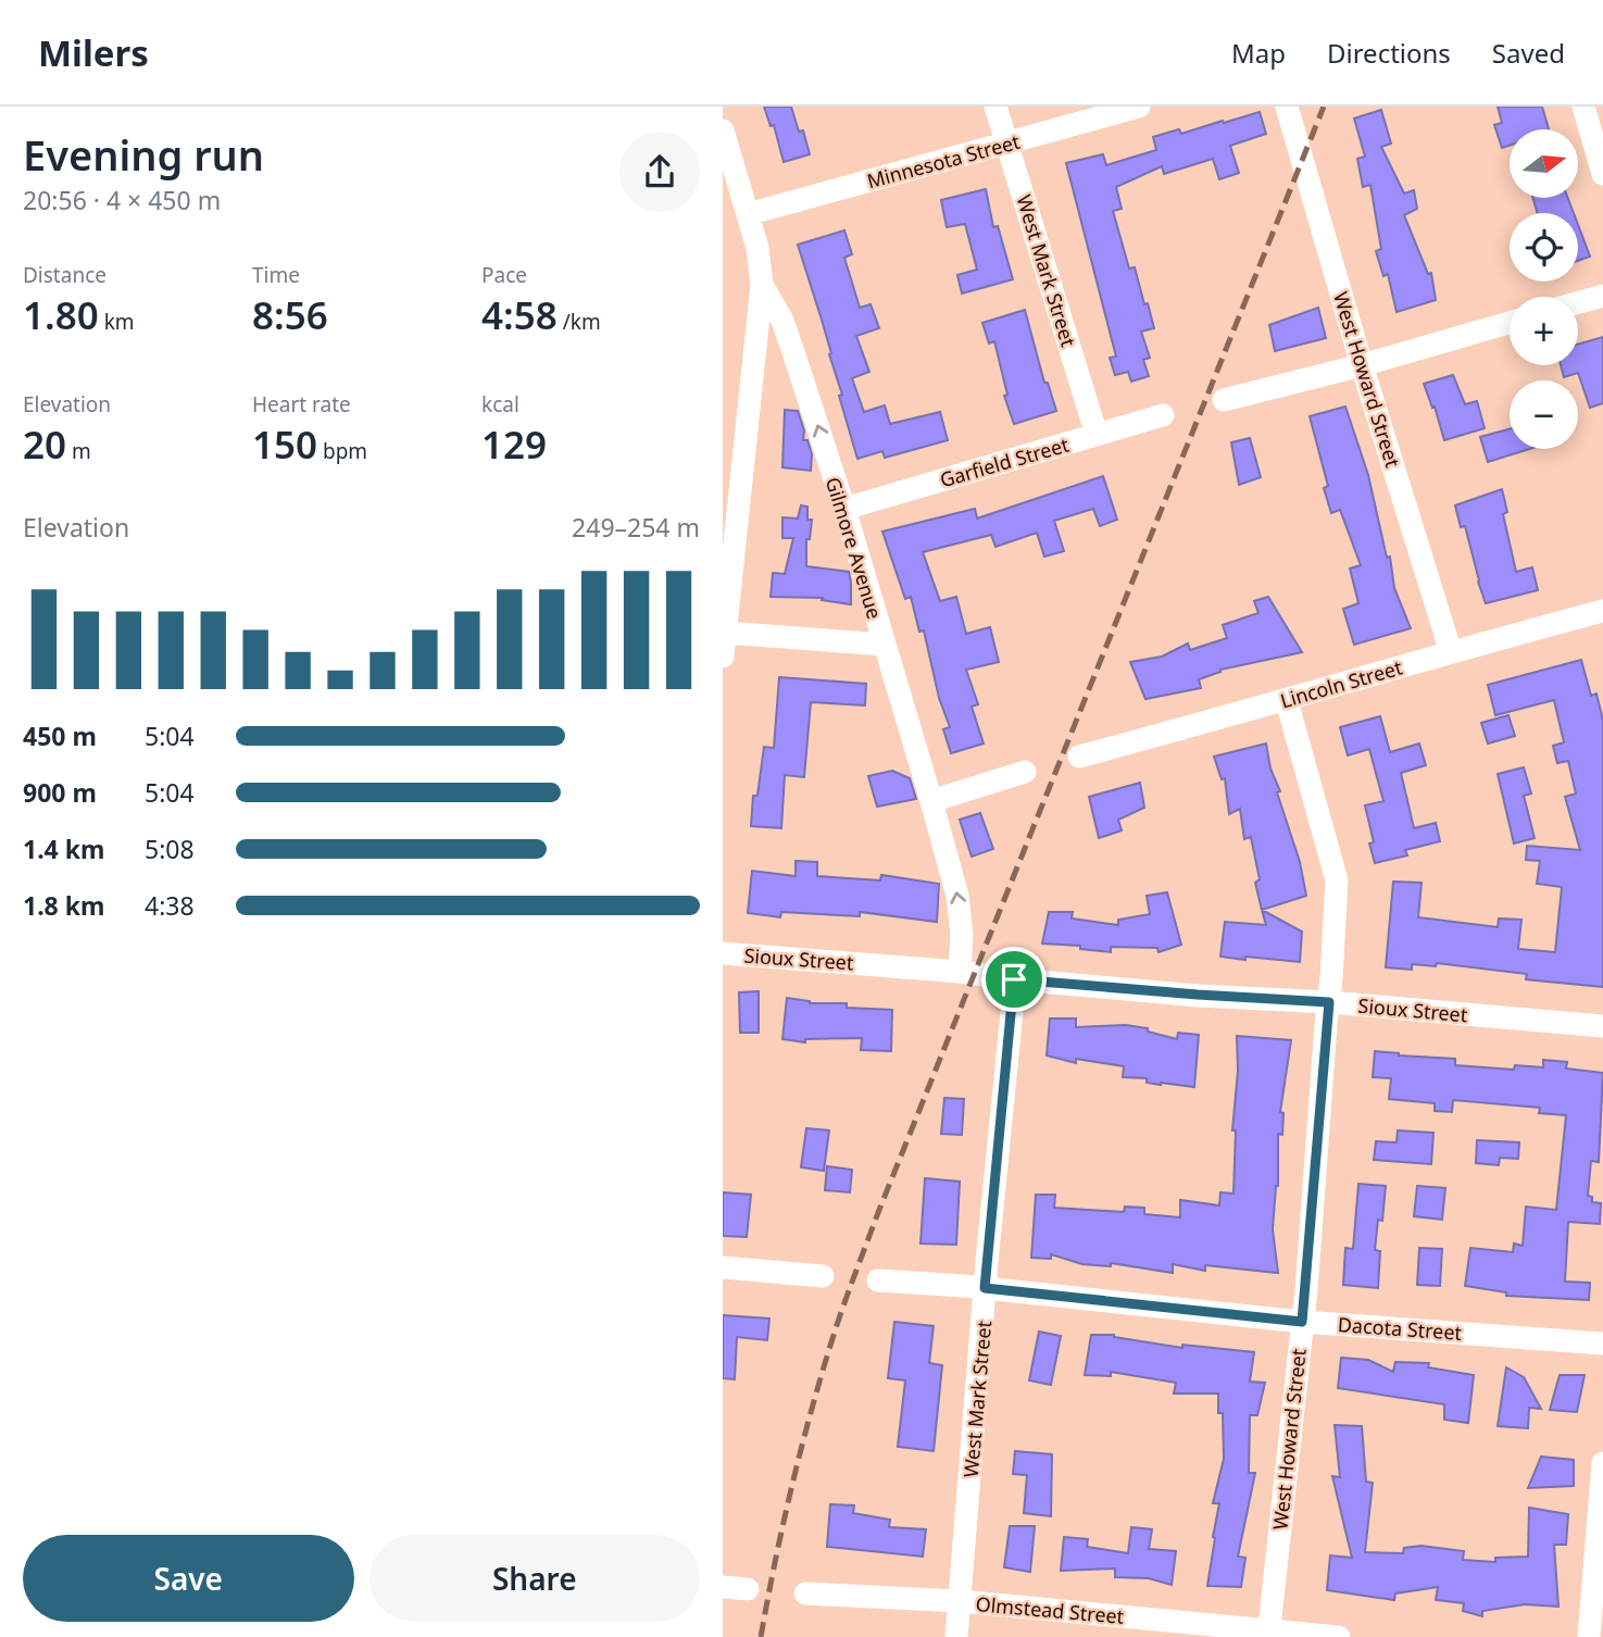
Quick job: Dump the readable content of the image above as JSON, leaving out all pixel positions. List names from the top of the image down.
{
  "streets": {
    "street": [
      "Minnesota Street",
      "West Mark Street",
      "West Howard Street",
      "Garfield Street",
      "Gilmore Avenue",
      "Lincoln Street",
      "Sioux Street",
      "Dacota Street",
      "Olmstead Street"
    ]
  },
  "crossings": [
    ["Minnesota Street", "West Mark Street"],
    ["Minnesota Street", "Gilmore Avenue"],
    ["West Mark Street", "Garfield Street"],
    ["West Mark Street", "Sioux Street"],
    ["West Mark Street", "Dacota Street"],
    ["West Mark Street", "Olmstead Street"],
    ["West Howard Street", "Lincoln Street"],
    ["West Howard Street", "Sioux Street"],
    ["West Howard Street", "Dacota Street"],
    ["West Howard Street", "Olmstead Street"],
    ["Garfield Street", "Gilmore Avenue"],
    ["Gilmore Avenue", "Sioux Street"]
  ],
  "north": "right",
  "page": {
    "header": "Milers",
    "nav": ["Map", "Directions", "Saved"],
    "heading": ["Evening run", "20:56 · 4 × 450 m"],
    "map_buttons": ["+", "−"],
    "stats": [
      ["Distance", "1.80 km"],
      ["Time", "8:56"],
      ["Pace", "4:58 /km"],
      ["Elevation", "20 m"],
      ["Heart rate", "150 bpm"],
      ["kcal", "129"]
    ],
    "chart": ["Elevation", "249–254 m"],
    "list": [
      {
        "name": "450 m",
        "note": "5:04"
      },
      {
        "name": "900 m",
        "note": "5:04"
      },
      {
        "name": "1.4 km",
        "note": "5:08"
      },
      {
        "name": "1.8 km",
        "note": "4:38"
      }
    ],
    "buttons": ["Save", "Share"]
  }
}
